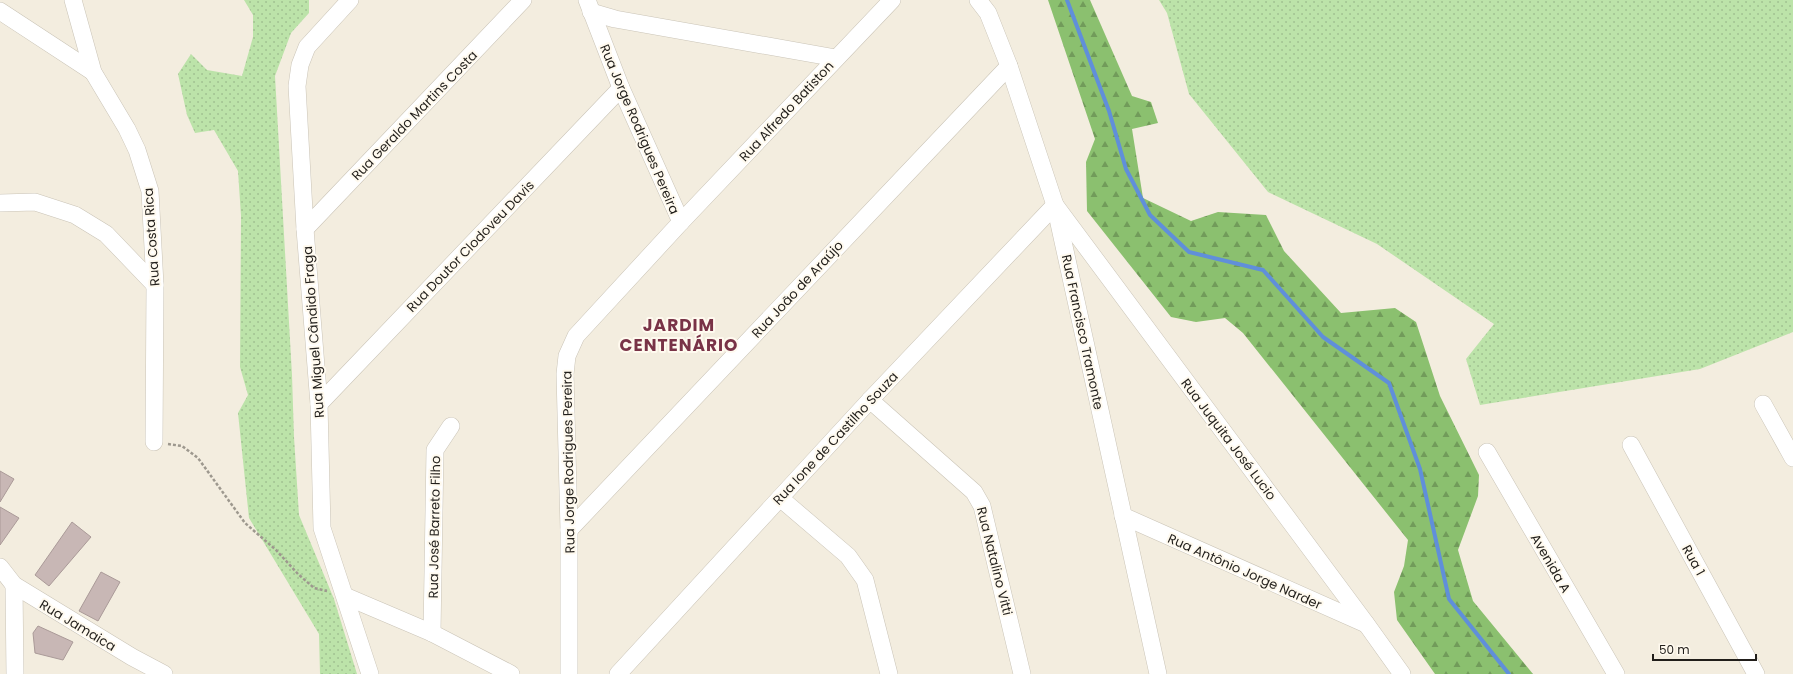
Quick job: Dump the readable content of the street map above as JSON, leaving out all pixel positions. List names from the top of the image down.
{
  "streets": {
    "street": [
      "Rua Alfredo Batiston",
      "Rua Geraldo Martins Costa",
      "Rua Jorge Rodrigues Pereira",
      "Rua Costa Rica",
      "Rua Doutor Clodoveu Davis",
      "Rua João de Araújo",
      "Rua Miguel Cândido Fraga",
      "Rua Francisco Tramonte",
      "Rua Ione de Castilho Souza",
      "Rua Juquita José Lucio",
      "Rua José Barreto Filho",
      "Rua 1",
      "Rua Natalino Vitti",
      "Avenida A",
      "Rua Antônio Jorge Narder",
      "Rua Jamaica"
    ]
  },
  "crossings": [
    ["Rua Alfredo Batiston", "Rua Jorge Rodrigues Pereira"],
    ["Rua Geraldo Martins Costa", "Rua Miguel Cândido Fraga"],
    ["Rua Jorge Rodrigues Pereira", "Rua Doutor Clodoveu Davis"],
    ["Rua Jorge Rodrigues Pereira", "Rua João de Araújo"],
    ["Rua Doutor Clodoveu Davis", "Rua Miguel Cândido Fraga"],
    ["Rua João de Araújo", "Rua Francisco Tramonte"],
    ["Rua Francisco Tramonte", "Rua Ione de Castilho Souza"],
    ["Rua Francisco Tramonte", "Rua Juquita José Lucio"],
    ["Rua Francisco Tramonte", "Rua Antônio Jorge Narder"],
    ["Rua Ione de Castilho Souza", "Rua Juquita José Lucio"],
    ["Rua Ione de Castilho Souza", "Rua Natalino Vitti"],
    ["Rua Juquita José Lucio", "Rua Antônio Jorge Narder"]
  ],
  "districts": ["JARDIM CENTENÁRIO"],
  "scale_bar": "50 m"
}
